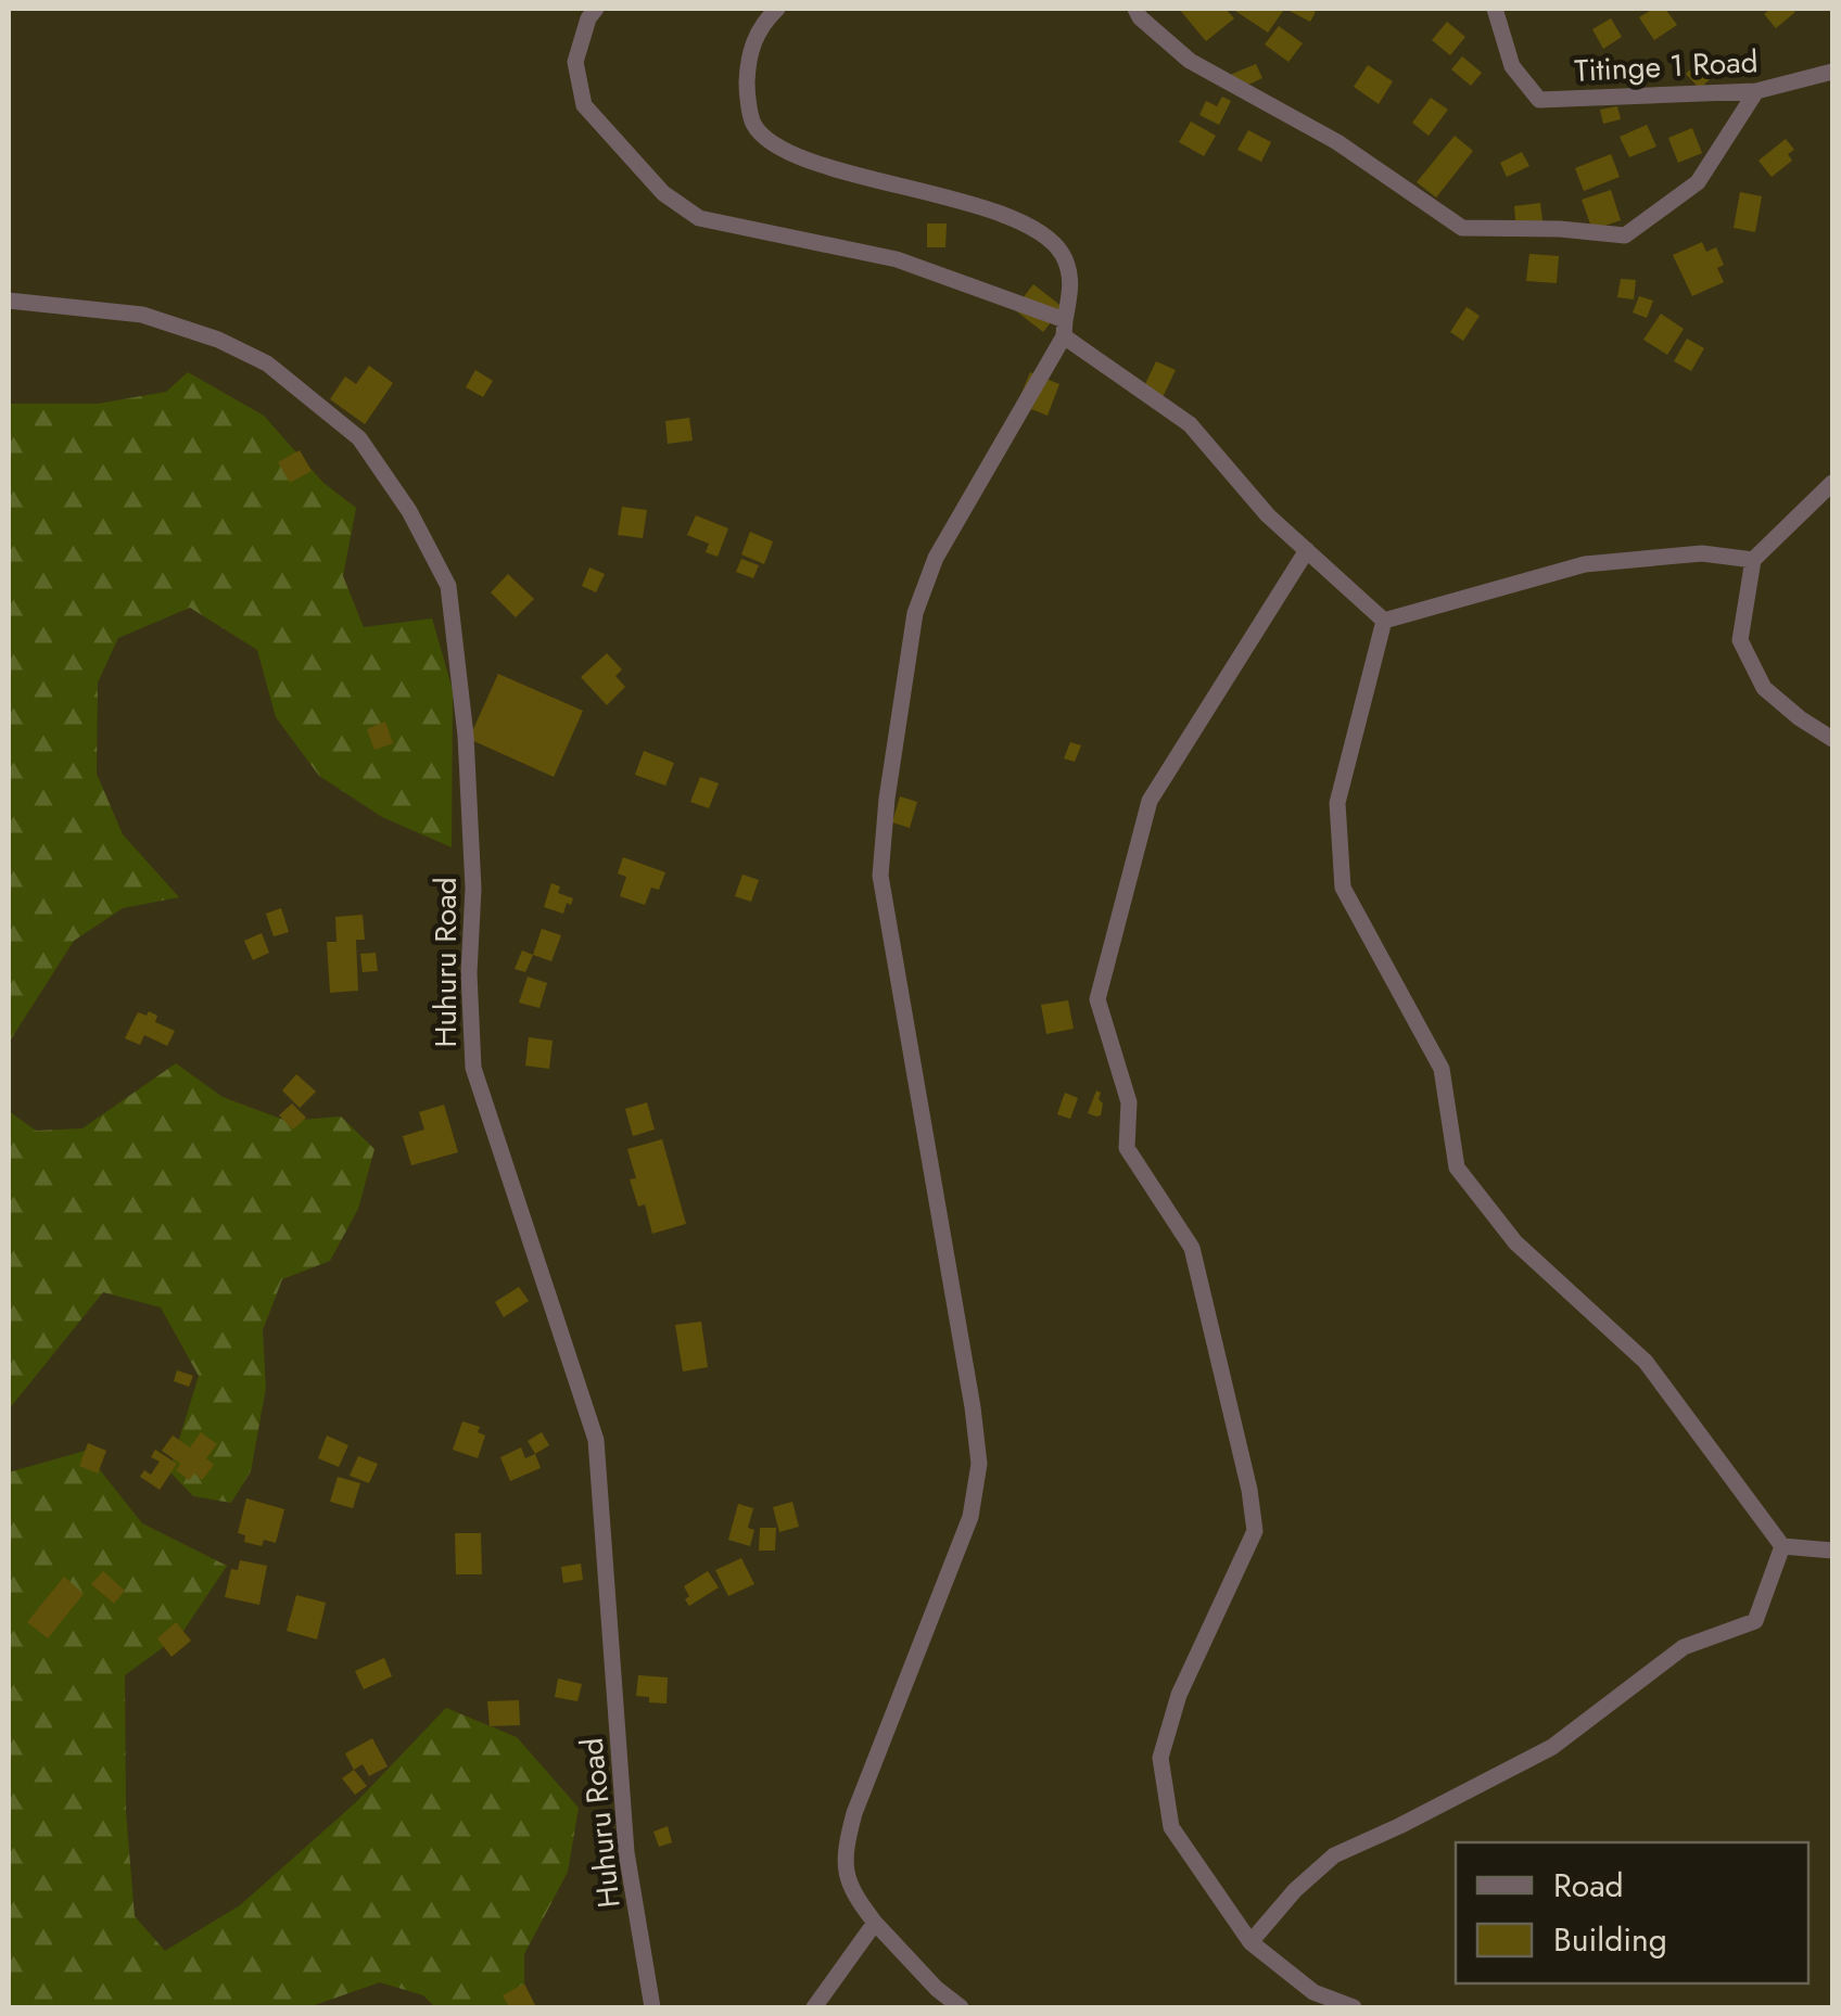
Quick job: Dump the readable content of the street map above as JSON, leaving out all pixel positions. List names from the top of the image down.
{
  "streets": {
    "street": ["Titinge 1 Road", "Huhuru Road"]
  },
  "legend": ["Road", "Building"]
}
